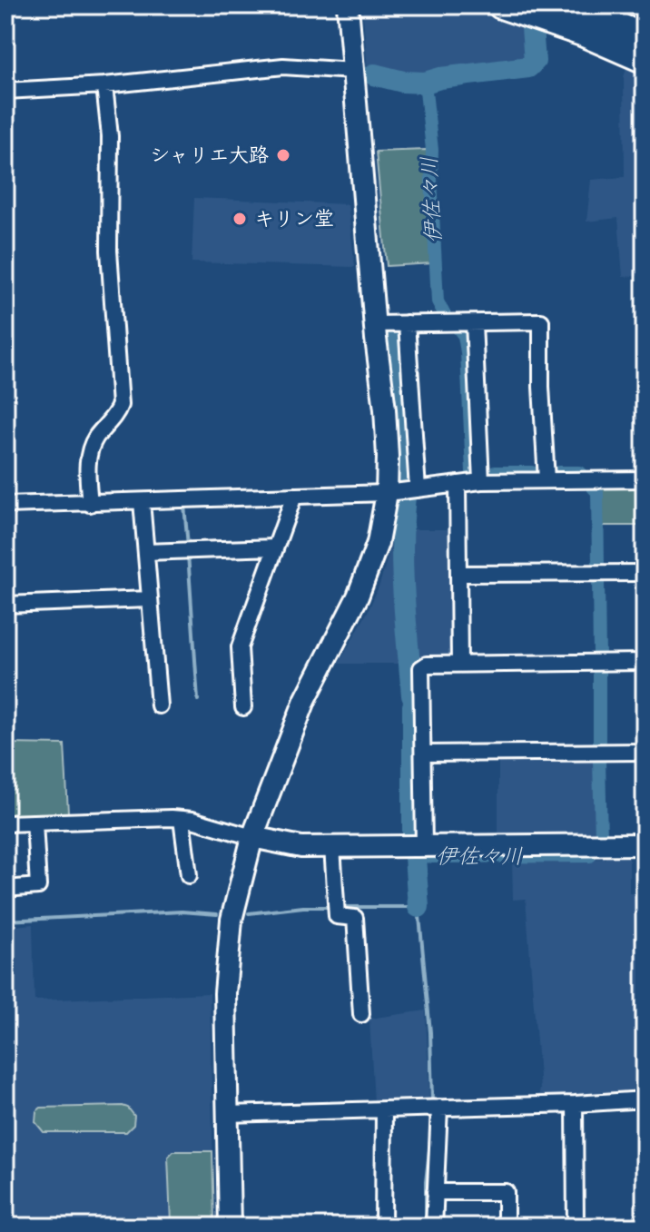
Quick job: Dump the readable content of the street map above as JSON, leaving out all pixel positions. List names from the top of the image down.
{
  "water": ["伊佐々川"],
  "places": ["シャリエ大路", "キリン堂"]
}
